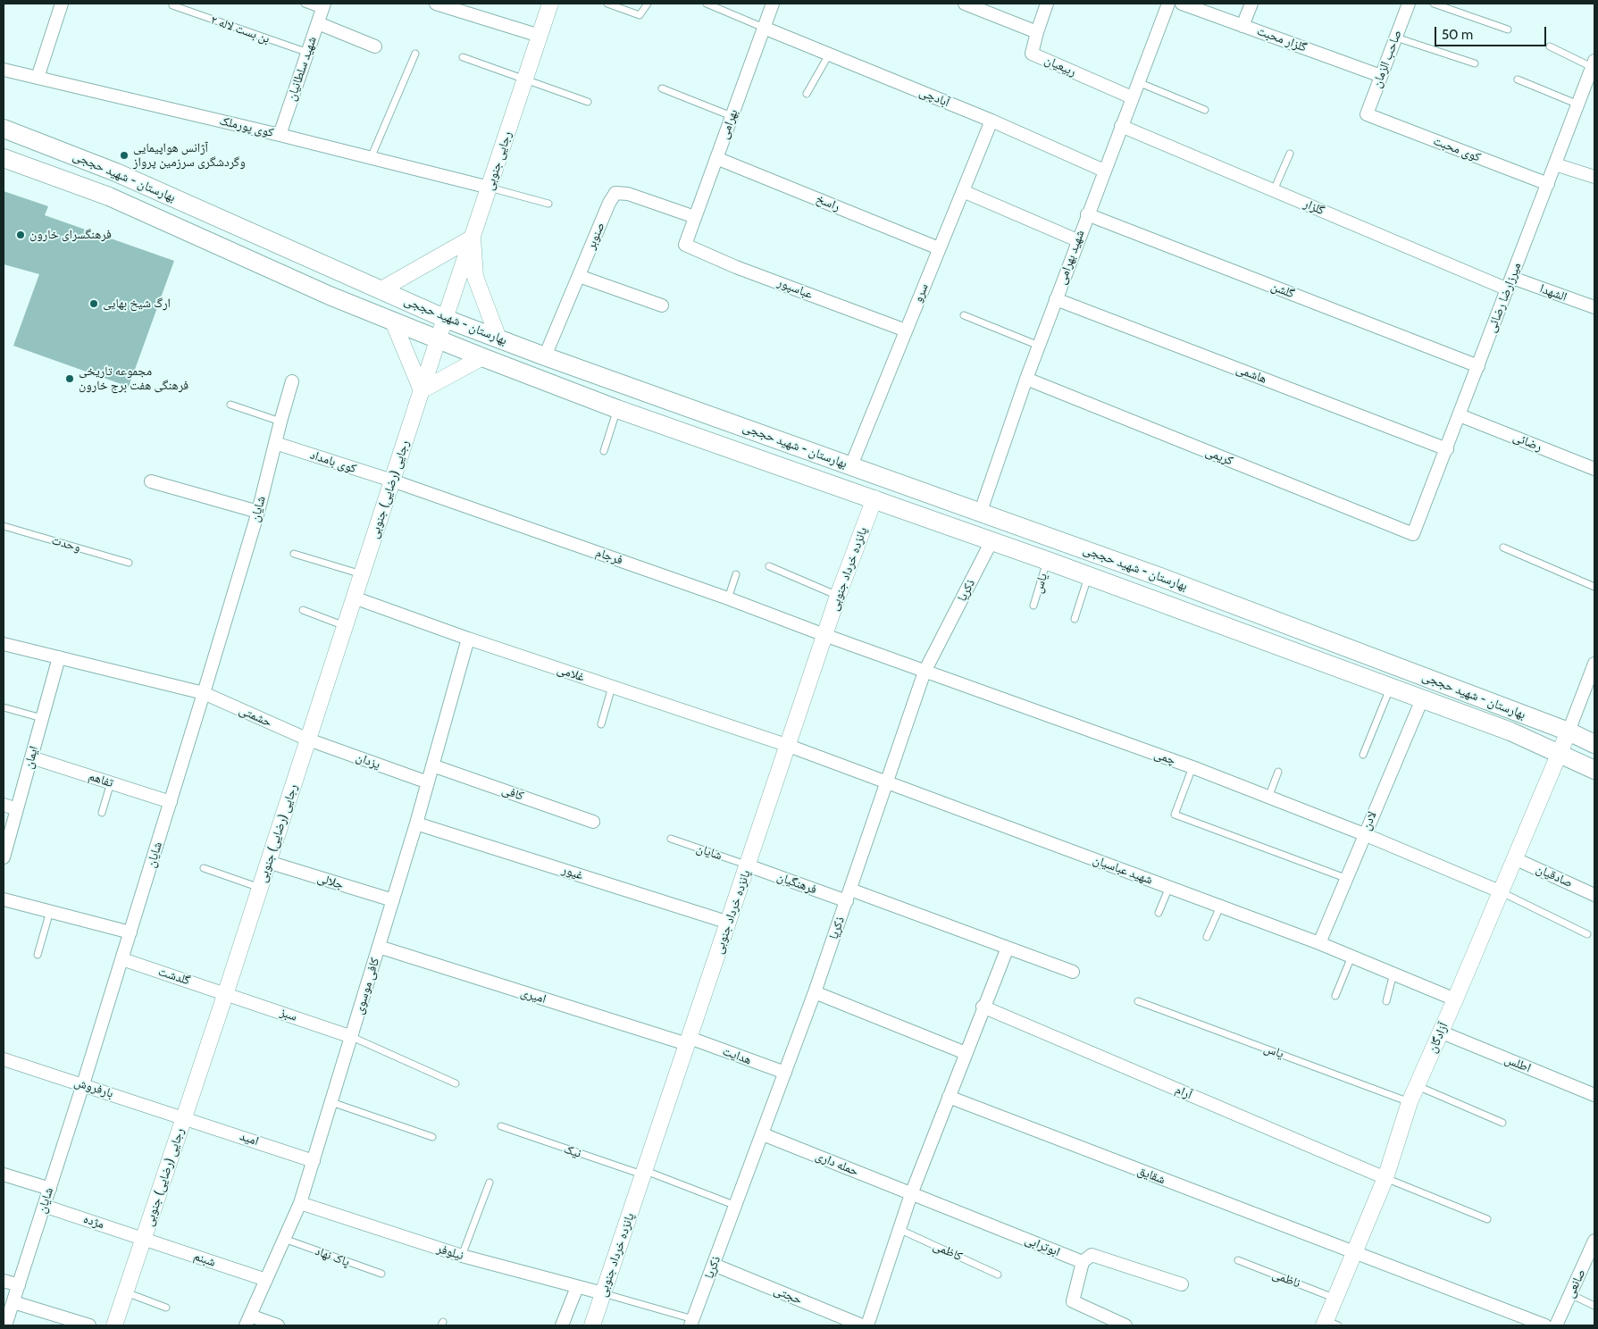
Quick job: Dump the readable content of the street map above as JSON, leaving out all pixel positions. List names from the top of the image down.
{
  "streets": {
    "main road": ["بهارستان - شهید حججی"],
    "street": [
      "گلزار محبت",
      "صاحب الزمان",
      "ربیعیان",
      "شهید سلطانیان",
      "آبادچی",
      "بهرامی",
      "کوی پورملک",
      "کوی محبت",
      "رجایی جنوبی",
      "راسخ",
      "گلزار",
      "صنوبر",
      "شهید بهرامی",
      "عباسپور",
      "گلشن",
      "سرو",
      "الشهدا",
      "میرزارضا رضائی",
      "هاشمی",
      "رضائی",
      "کریمی",
      "کوی بامداد",
      "رجایی (رضایی) جنوبی",
      "شایان",
      "فرجام",
      "پانزده خرداد جنوبی",
      "ذکریا",
      "غلامی",
      "حشمتی",
      "ایمان",
      "چمی",
      "یزدان",
      "تفاهم",
      "کافی",
      "لادن",
      "شهید عباسیان",
      "غیور",
      "صادقیان",
      "جلالی",
      "فرهنگیان",
      "گلدشت",
      "کافی موسوی",
      "امیری",
      "سبز",
      "آزادگان",
      "هدایت",
      "اطلس",
      "بارفروش",
      "آرام",
      "امید",
      "حمله داری",
      "شقایق",
      "مژده",
      "ابوترابی",
      "نیلوفر",
      "شبنم",
      "صانعی",
      "حجتی"
    ],
    "lane": [
      "بن بست لاله ۲",
      "وحدت",
      "یاس",
      "نیک",
      "کاظمی",
      "پاک نهاد",
      "ناظمی"
    ]
  },
  "crossings": [
    ["بن بست لاله ۲", "شهید سلطانیان"],
    ["گلزار محبت", "صاحب الزمان"],
    ["صاحب الزمان", "کوی محبت"],
    ["ربیعیان", "شهید بهرامی"],
    ["شهید سلطانیان", "کوی پورملک"],
    ["آبادچی", "بهرامی"],
    ["آبادچی", "شهید بهرامی"],
    ["آبادچی", "سرو"],
    ["بهرامی", "راسخ"],
    ["بهرامی", "صنوبر"],
    ["بهرامی", "عباسپور"],
    ["کوی پورملک", "رجایی جنوبی"],
    ["کوی محبت", "میرزارضا رضائی"],
    ["رجایی جنوبی", "بهارستان - شهید حججی"],
    ["رجایی جنوبی", "رجایی (رضایی) جنوبی"],
    ["بهارستان - شهید حججی", "صنوبر"],
    ["بهارستان - شهید حججی", "شهید بهرامی"],
    ["بهارستان - شهید حججی", "سرو"],
    ["بهارستان - شهید حججی", "رجایی (رضایی) جنوبی"],
    ["بهارستان - شهید حججی", "پانزده خرداد جنوبی"],
    ["بهارستان - شهید حججی", "یاس"],
    ["بهارستان - شهید حججی", "ذکریا"],
    ["بهارستان - شهید حججی", "لادن"],
    ["بهارستان - شهید حججی", "آزادگان"],
    ["راسخ", "سرو"],
    ["گلزار", "شهید بهرامی"],
    ["گلزار", "میرزارضا رضائی"],
    ["شهید بهرامی", "گلشن"],
    ["شهید بهرامی", "هاشمی"],
    ["شهید بهرامی", "کریمی"],
    ["عباسپور", "سرو"],
    ["گلشن", "میرزارضا رضائی"],
    ["الشهدا", "میرزارضا رضائی"],
    ["میرزارضا رضائی", "هاشمی"],
    ["میرزارضا رضائی", "رضائی"],
    ["میرزارضا رضائی", "کریمی"],
    ["کوی بامداد", "رجایی (رضایی) جنوبی"],
    ["کوی بامداد", "شایان"],
    ["کوی بامداد", "فرجام"],
    ["رجایی (رضایی) جنوبی", "فرجام"],
    ["رجایی (رضایی) جنوبی", "غلامی"],
    ["رجایی (رضایی) جنوبی", "حشمتی"],
    ["رجایی (رضایی) جنوبی", "یزدان"],
    ["رجایی (رضایی) جنوبی", "جلالی"],
    ["رجایی (رضایی) جنوبی", "گلدشت"],
    ["رجایی (رضایی) جنوبی", "سبز"],
    ["رجایی (رضایی) جنوبی", "بارفروش"],
    ["رجایی (رضایی) جنوبی", "امید"],
    ["رجایی (رضایی) جنوبی", "مژده"],
    ["رجایی (رضایی) جنوبی", "شبنم"],
    ["شایان", "پانزده خرداد جنوبی"],
    ["شایان", "حشمتی"],
    ["شایان", "تفاهم"],
    ["شایان", "فرهنگیان"],
    ["شایان", "گلدشت"],
    ["شایان", "بارفروش"],
    ["شایان", "مژده"],
    ["فرجام", "پانزده خرداد جنوبی"],
    ["فرجام", "چمی"],
    ["پانزده خرداد جنوبی", "ذکریا"],
    ["پانزده خرداد جنوبی", "غلامی"],
    ["پانزده خرداد جنوبی", "چمی"],
    ["پانزده خرداد جنوبی", "شهید عباسیان"],
    ["پانزده خرداد جنوبی", "غیور"],
    ["پانزده خرداد جنوبی", "فرهنگیان"],
    ["پانزده خرداد جنوبی", "امیری"],
    ["پانزده خرداد جنوبی", "هدایت"],
    ["پانزده خرداد جنوبی", "نیک"],
    ["پانزده خرداد جنوبی", "نیلوفر"],
    ["یاس", "آزادگان"],
    ["ذکریا", "چمی"],
    ["ذکریا", "شهید عباسیان"],
    ["ذکریا", "فرهنگیان"],
    ["ذکریا", "هدایت"],
    ["ذکریا", "نیک"],
    ["ذکریا", "حمله داری"],
    ["ذکریا", "نیلوفر"],
    ["ذکریا", "حجتی"],
    ["غلامی", "شهید عباسیان"],
    ["غلامی", "کافی موسوی"],
    ["حشمتی", "ایمان"],
    ["حشمتی", "یزدان"],
    ["ایمان", "تفاهم"],
    ["چمی", "لادن"],
    ["چمی", "آزادگان"],
    ["یزدان", "کافی موسوی"],
    ["کافی", "کافی موسوی"],
    ["لادن", "شهید عباسیان"],
    ["شهید عباسیان", "آزادگان"],
    ["غیور", "کافی موسوی"],
    ["صادقیان", "آزادگان"],
    ["جلالی", "کافی موسوی"],
    ["گلدشت", "سبز"],
    ["کافی موسوی", "امیری"],
    ["کافی موسوی", "سبز"],
    ["کافی موسوی", "امید"],
    ["کافی موسوی", "نیلوفر"],
    ["کافی موسوی", "پاک نهاد"],
    ["کافی موسوی", "شبنم"],
    ["امیری", "هدایت"],
    ["آزادگان", "اطلس"],
    ["آزادگان", "آرام"],
    ["آزادگان", "شقایق"],
    ["آزادگان", "ناظمی"],
    ["بارفروش", "امید"],
    ["حمله داری", "ابوترابی"],
    ["مژده", "شبنم"]
  ],
  "places": [
    "آژانس هواپیمایی و‌گردشگری سرزمین پرواز",
    "فرهنگسرای خارون",
    "ارگ شیخ بهایی",
    "مجموعه تاریخی فرهنگی هفت برج خارون"
  ],
  "scale_bar": "50 m"
}
